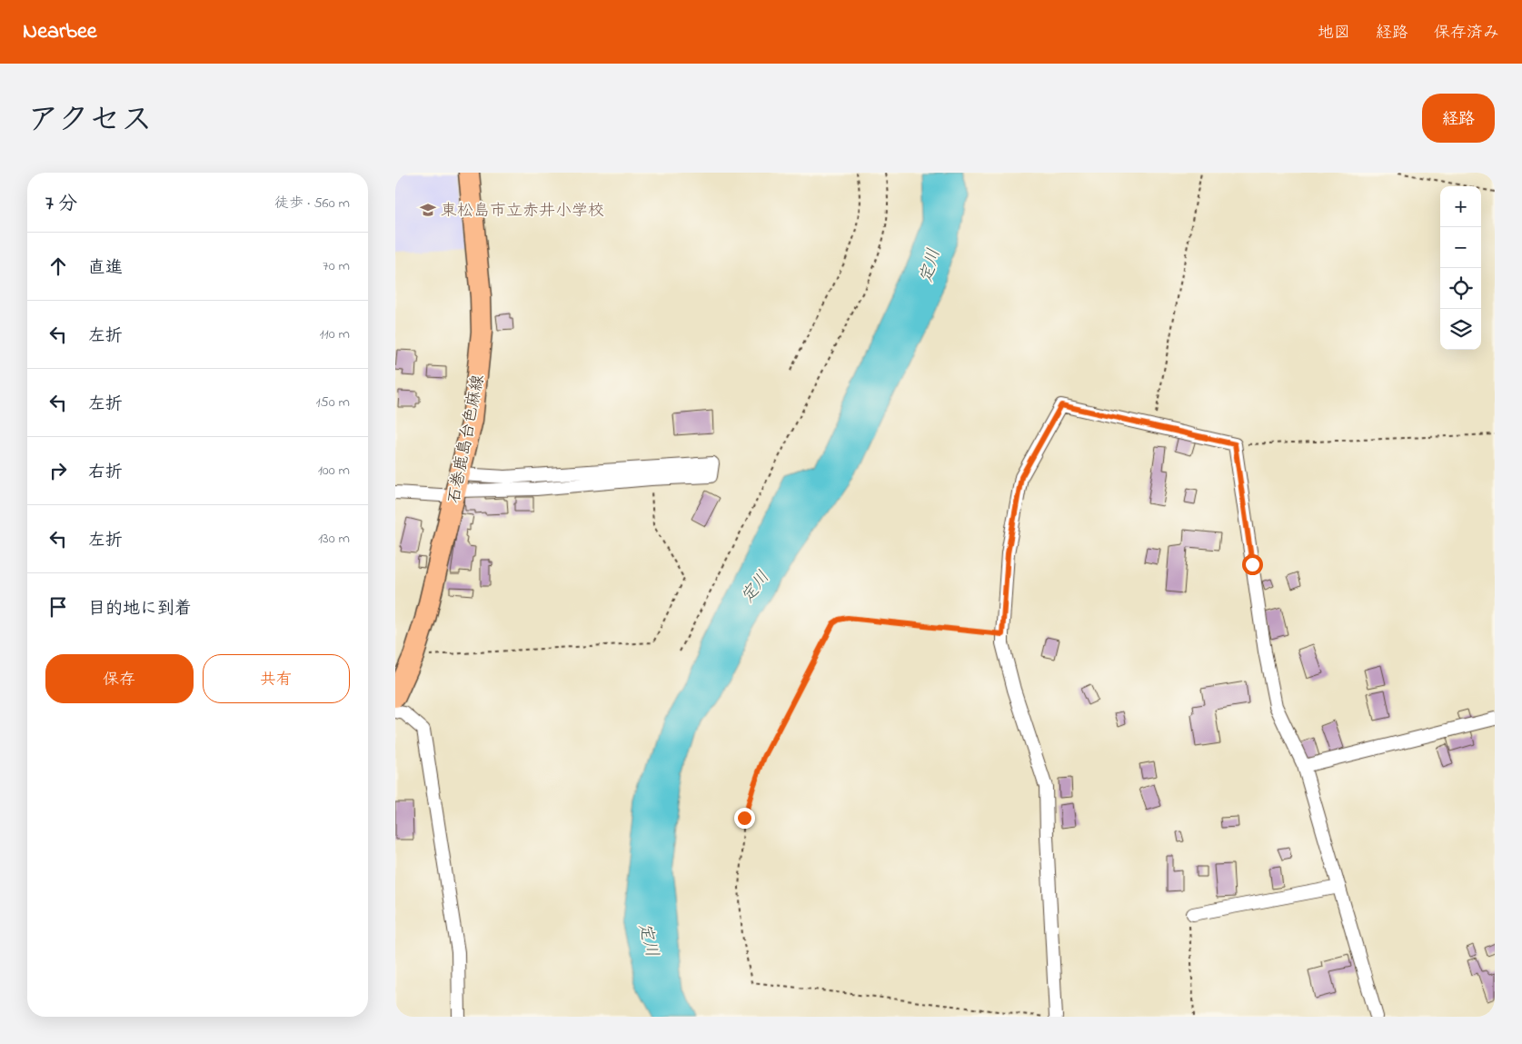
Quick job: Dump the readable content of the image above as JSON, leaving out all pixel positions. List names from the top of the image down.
{
  "streets": {
    "main road": ["石巻鹿島台色麻線"]
  },
  "water": ["定川"],
  "places": {
    "school or university": ["東松島市立赤井小学校"]
  },
  "page": {
    "header": "Nearbee",
    "nav": ["地図", "経路", "保存済み"],
    "title": "アクセス",
    "buttons": [
      "経路",
      ["保存", "共有"]
    ],
    "heading": ["7 分", "徒歩 · 560 m"],
    "map_buttons": ["+", "−"],
    "list": [
      ["直進", "70 m"],
      ["左折", "110 m"],
      ["左折", "150 m"],
      ["右折", "100 m"],
      ["左折", "130 m"],
      "目的地に到着"
    ]
  }
}
